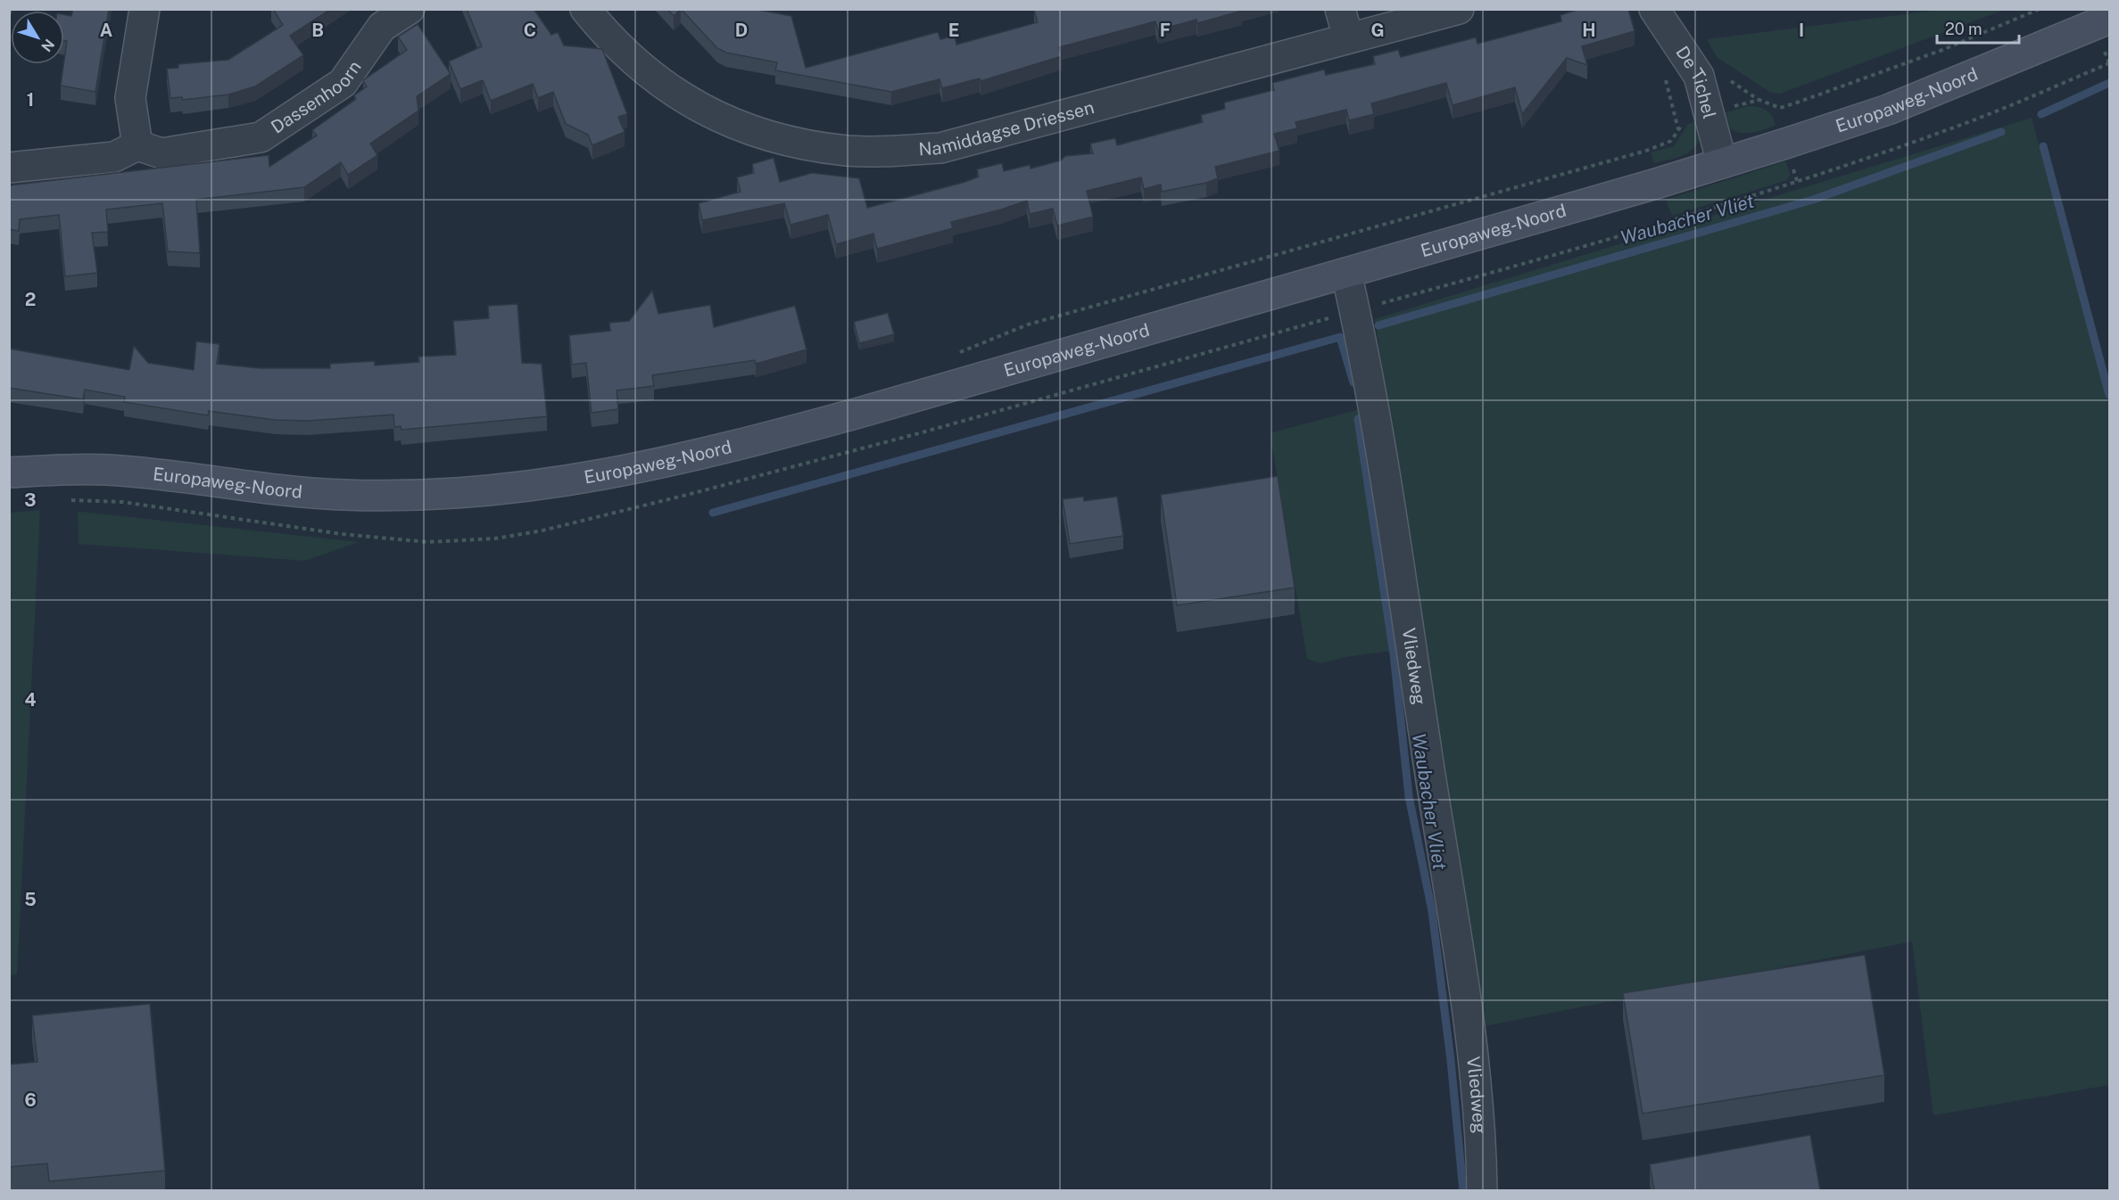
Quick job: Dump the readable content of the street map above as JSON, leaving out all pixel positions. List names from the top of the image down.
{
  "streets": {
    "street": [
      "De Tichel",
      "Dassenhoorn",
      "Europaweg-Noord",
      "Namiddagse Driessen",
      "Vliedweg"
    ]
  },
  "crossings": [
    ["De Tichel", "Europaweg-Noord"],
    ["Europaweg-Noord", "Vliedweg"]
  ],
  "water": ["Waubacher Vliet"],
  "scale_bar": "20 m",
  "north": "bottom right",
  "grid": {
    "columns": [
      "A",
      "B",
      "C",
      "D",
      "E",
      "F",
      "G",
      "H",
      "I"
    ],
    "rows": [
      "1",
      "2",
      "3",
      "4",
      "5",
      "6"
    ]
  }
}
